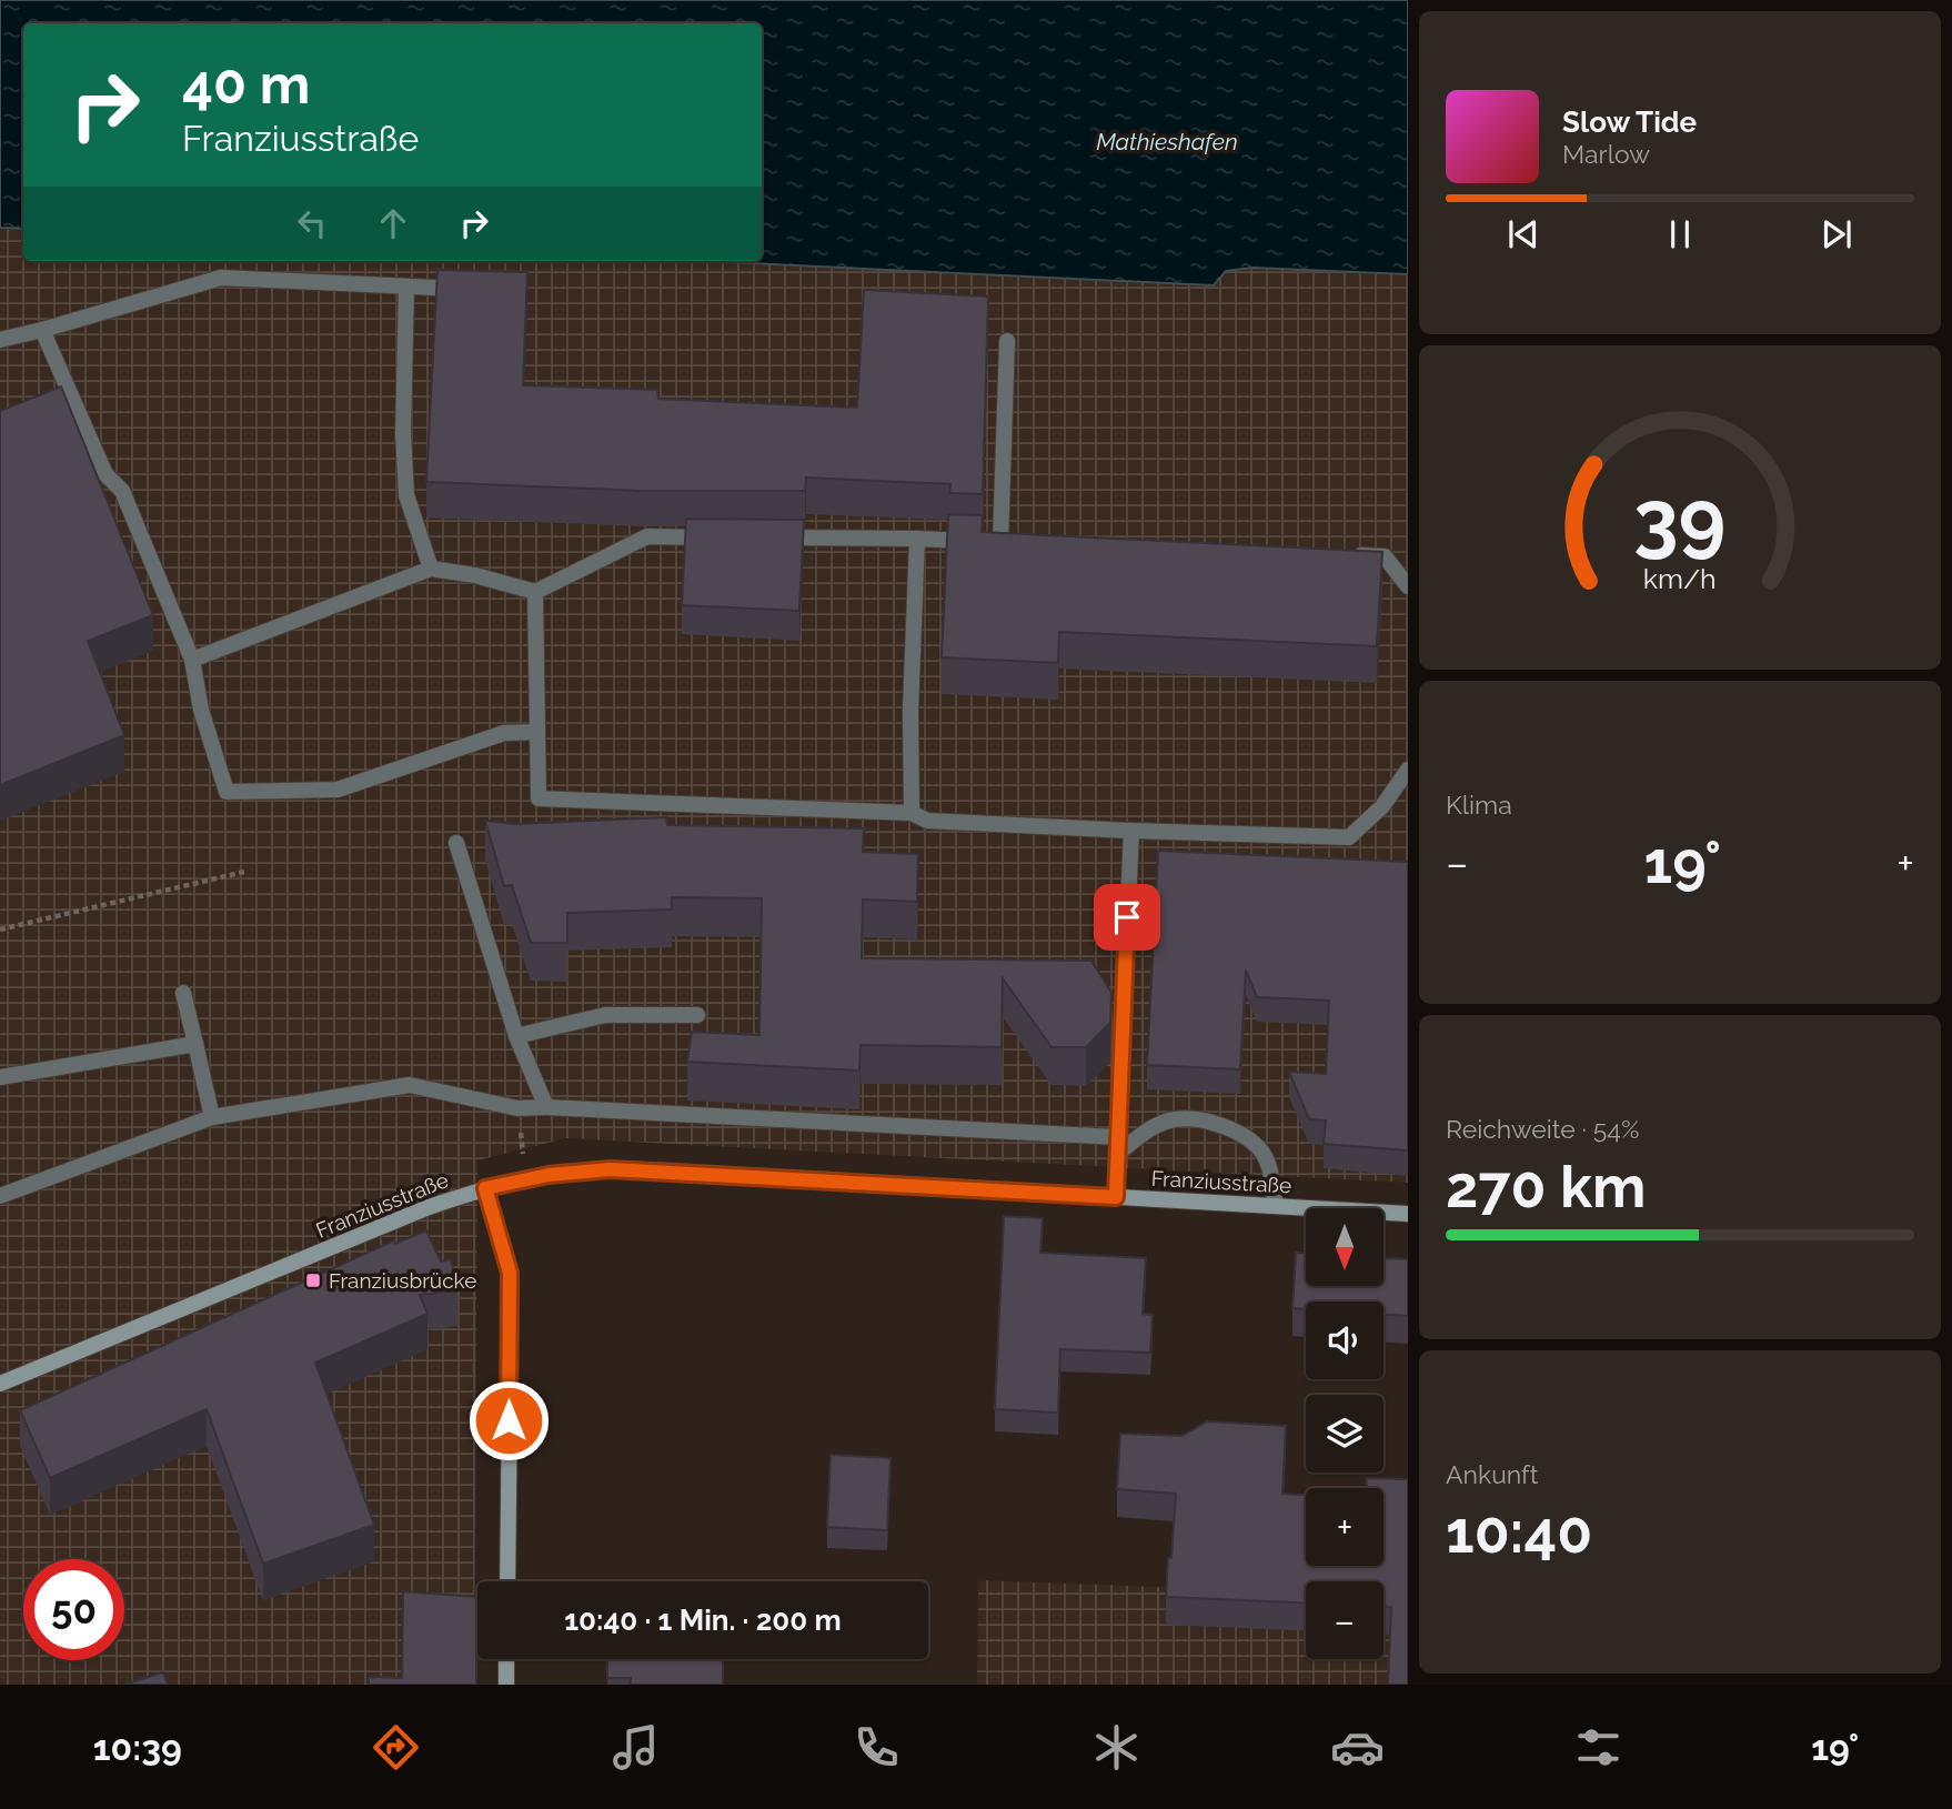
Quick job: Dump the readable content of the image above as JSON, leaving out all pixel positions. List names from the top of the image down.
{
  "streets": {
    "main road": ["Franziusstraße"]
  },
  "water": ["Mathieshafen"],
  "places": {
    "transit": ["Franziusbrücke"]
  },
  "north": "bottom",
  "page": {
    "turn": ["40 m", "Franziusstraße"],
    "song": ["Slow Tide", "Marlow"],
    "tile": [
      "Klima",
      ["Reichweite · 54%", "270 km"],
      ["Ankunft", "10:40"]
    ],
    "heat": ["−", "19°", "+"],
    "map_buttons": ["+", "−"],
    "limit": "50",
    "trip": "10:40 · 1 Min. · 200 m",
    "tabs": ["10:39", "19°"],
    "gauge": ["39", "km/h"]
  }
}
